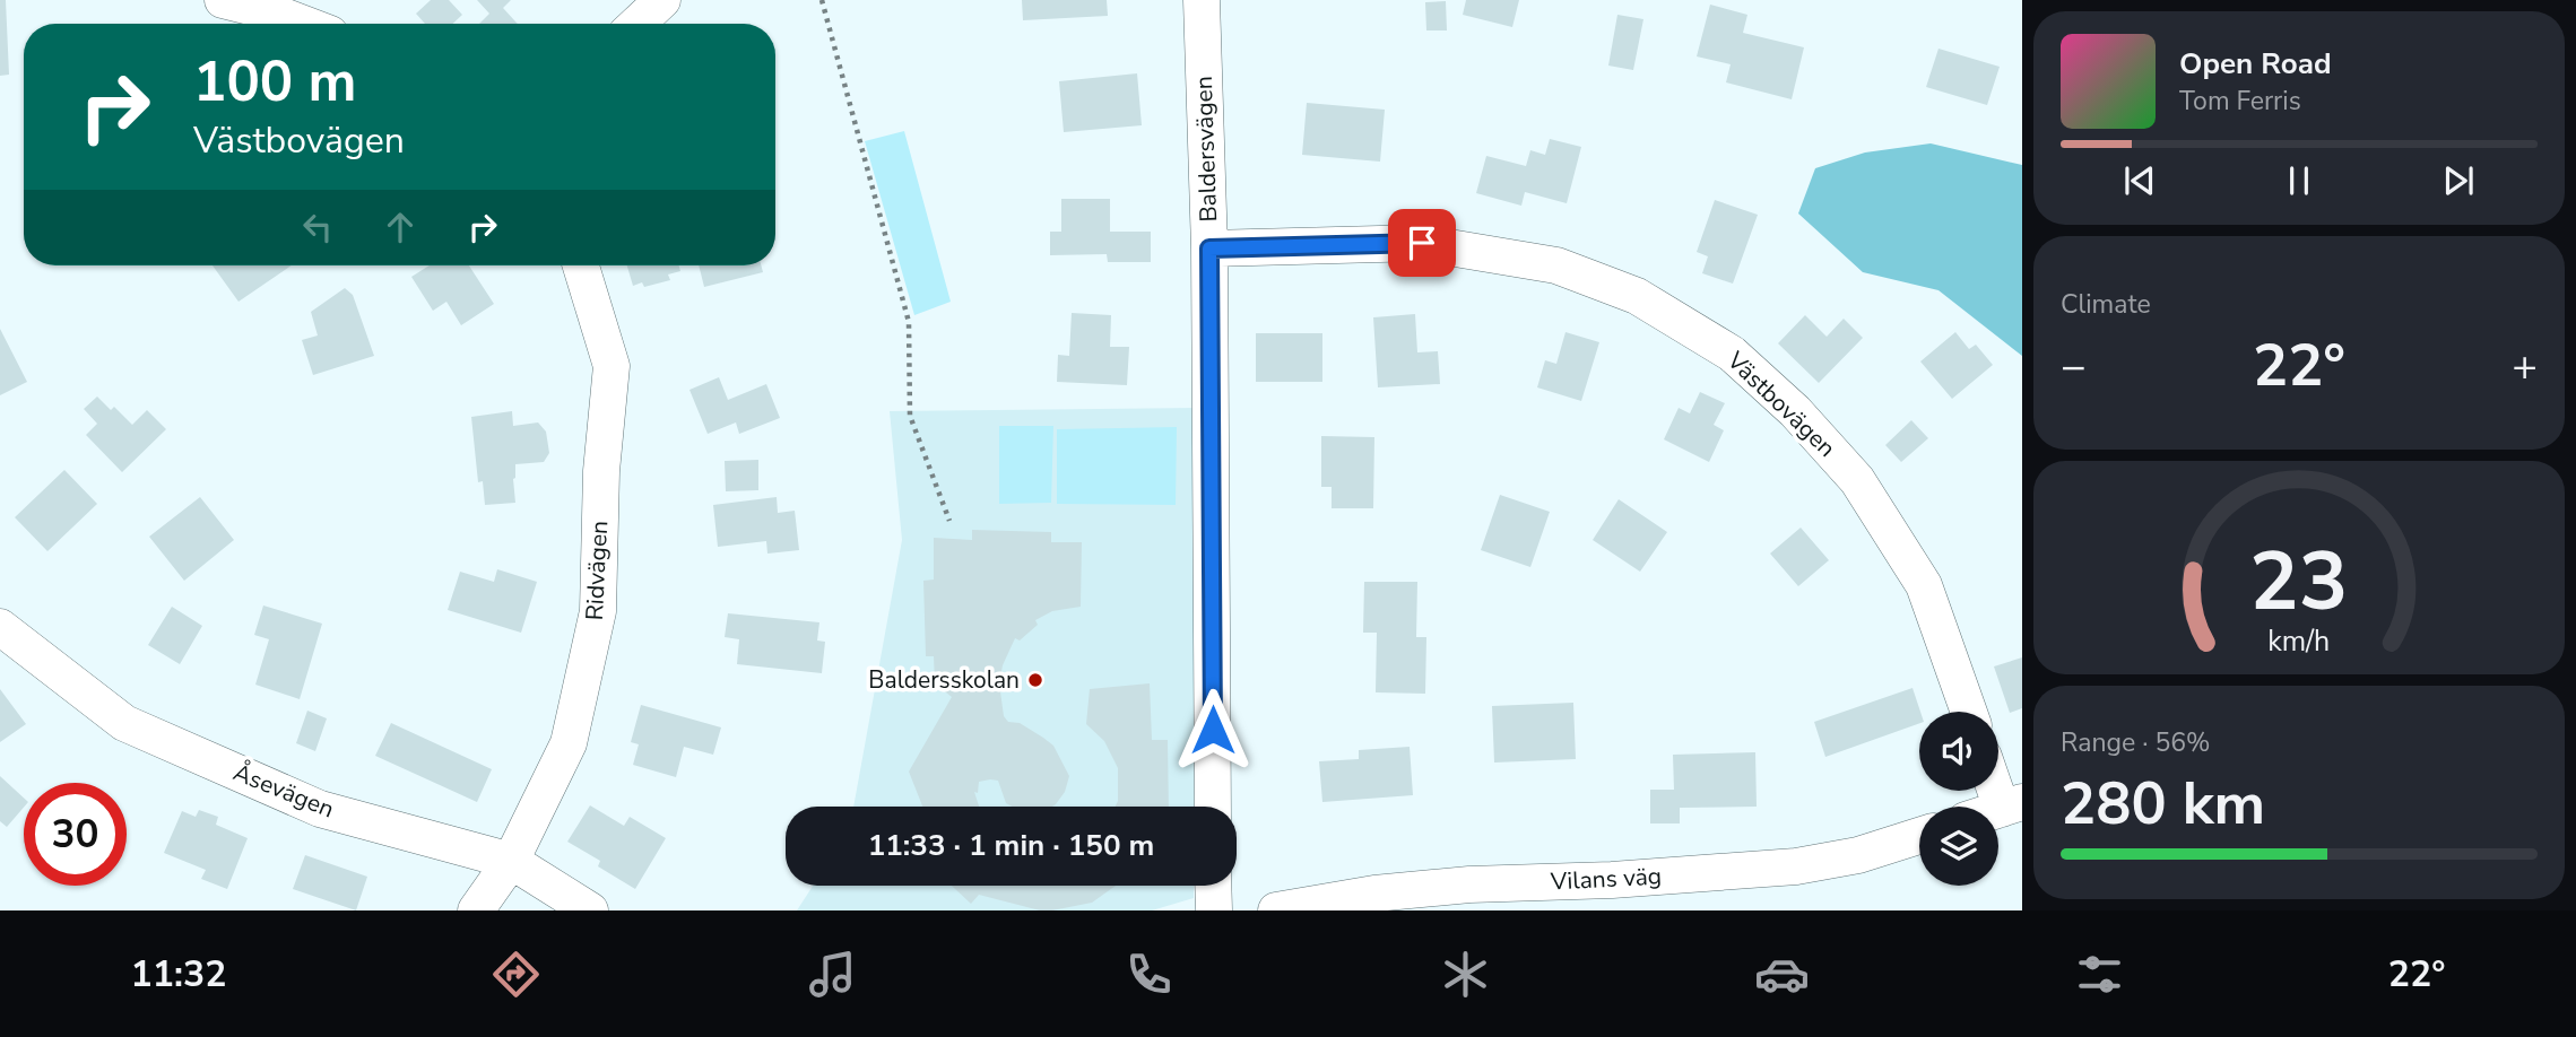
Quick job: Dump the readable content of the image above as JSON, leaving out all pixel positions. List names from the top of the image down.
{
  "streets": {
    "street": [
      "Baldersvägen",
      "Västbovägen",
      "Ridvägen",
      "Åsevägen",
      "Vilans väg"
    ]
  },
  "crossings": [
    ["Baldersvägen", "Västbovägen"],
    ["Ridvägen", "Åsevägen"]
  ],
  "places": ["Baldersskolan"],
  "page": {
    "turn": ["100 m", "Västbovägen"],
    "song": ["Open Road", "Tom Ferris"],
    "tile": [
      "Climate",
      ["Range · 56%", "280 km"]
    ],
    "heat": ["−", "22°", "+"],
    "limit": "30",
    "trip": "11:33 · 1 min · 150 m",
    "tabs": ["11:32", "22°"],
    "gauge": ["23", "km/h"]
  }
}
